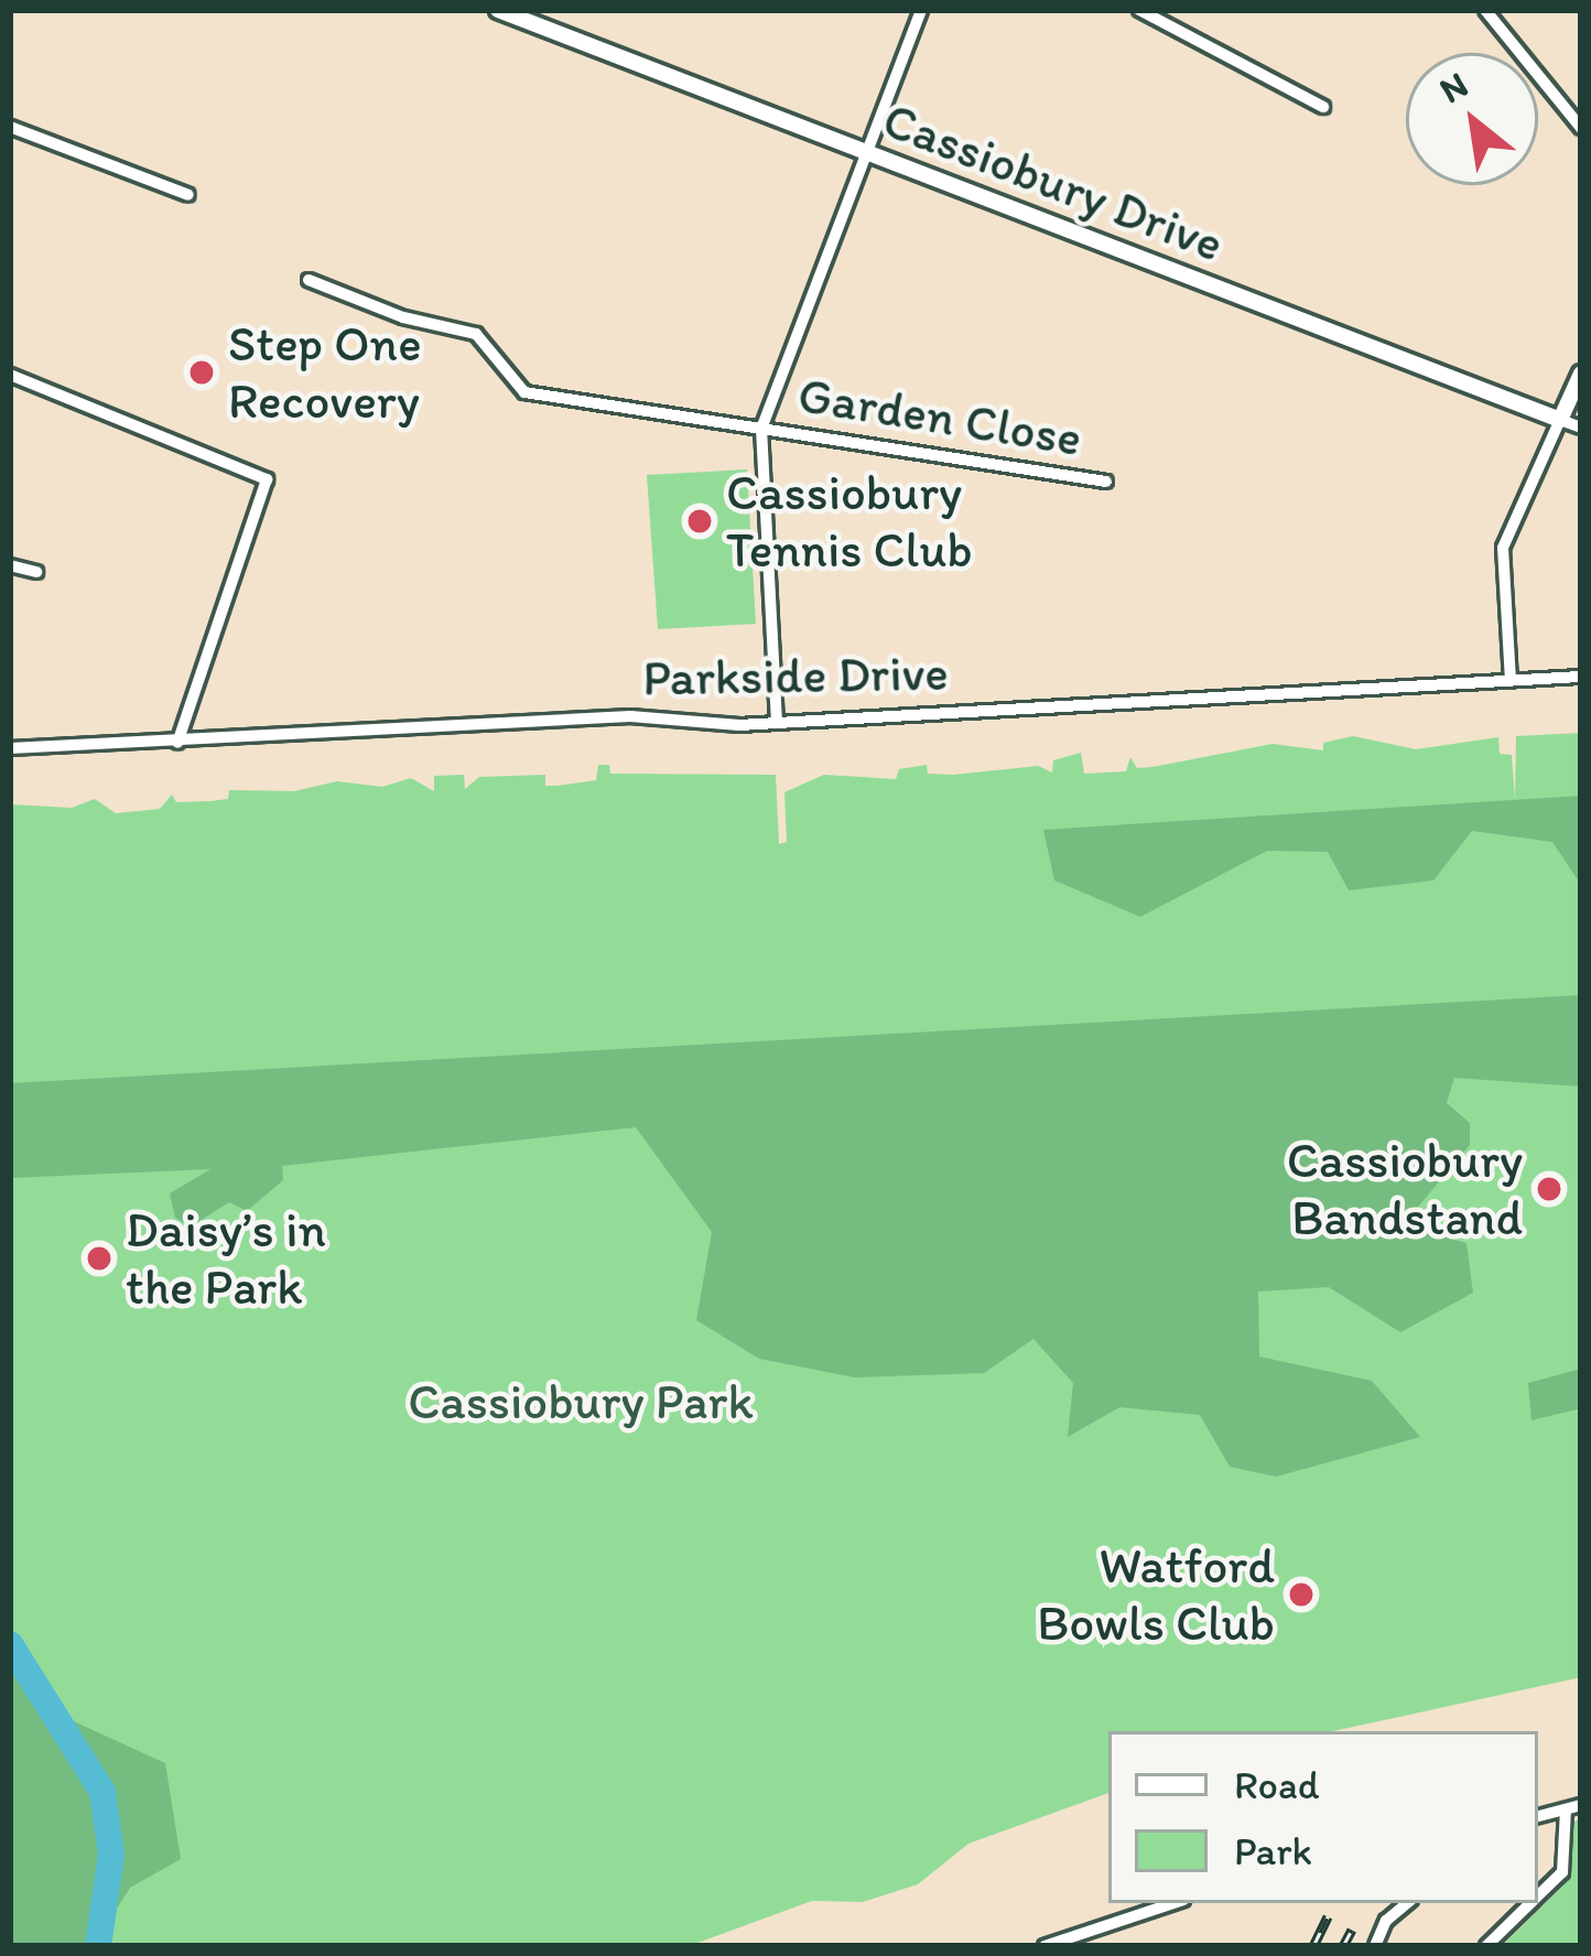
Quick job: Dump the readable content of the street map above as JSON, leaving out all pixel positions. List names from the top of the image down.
{
  "streets": {
    "street": ["Cassiobury Drive", "Garden Close", "Parkside Drive"]
  },
  "parks": ["Cassiobury Park"],
  "places": [
    "Step One Recovery",
    "Cassiobury Tennis Club",
    "Cassiobury Bandstand",
    "Daisy’s in the Park",
    "Watford Bowls Club"
  ],
  "legend": ["Road", "Park"],
  "north": "top left"
}
